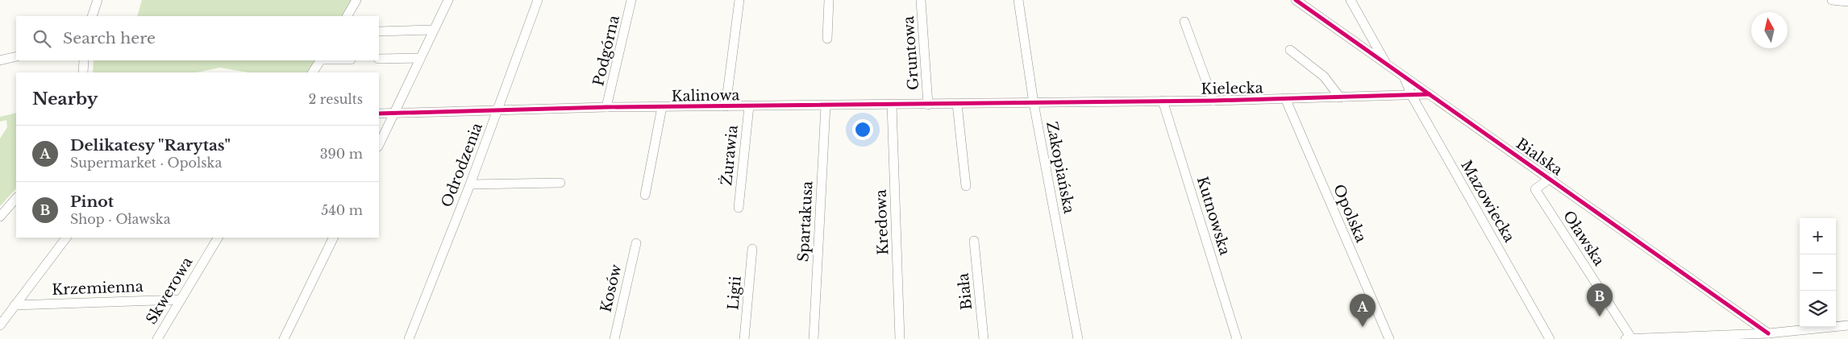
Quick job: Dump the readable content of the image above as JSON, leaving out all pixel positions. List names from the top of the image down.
{
  "streets": {
    "street": [
      "Podgórna",
      "Gruntowa",
      "Kielecka",
      "Kalinowa",
      "Żurawia",
      "Bialska",
      "Odrodzenia",
      "Zakopiańska",
      "Mazowiecka",
      "Opolska",
      "Kutnowska",
      "Spartakusa",
      "Kredowa",
      "Oławska",
      "Krzemienna",
      "Kosów",
      "Skwerowa",
      "Biała",
      "Ligii"
    ]
  },
  "crossings": [
    ["Podgórna", "Kalinowa"],
    ["Gruntowa", "Kalinowa"],
    ["Kielecka", "Kalinowa"],
    ["Kielecka", "Bialska"],
    ["Kielecka", "Zakopiańska"],
    ["Kielecka", "Mazowiecka"],
    ["Kielecka", "Opolska"],
    ["Kielecka", "Kutnowska"],
    ["Kalinowa", "Żurawia"],
    ["Kalinowa", "Odrodzenia"],
    ["Kalinowa", "Zakopiańska"],
    ["Kalinowa", "Spartakusa"],
    ["Kalinowa", "Kredowa"],
    ["Bialska", "Mazowiecka"],
    ["Bialska", "Oławska"],
    ["Krzemienna", "Skwerowa"]
  ],
  "north": "top",
  "page": {
    "search": "Search here",
    "heading": ["Nearby", "2 results"],
    "list": [
      {
        "mark": "A",
        "name": "Delikatesy \"Rarytas\"",
        "note": "Supermarket · Opolska",
        "value": "390 m"
      },
      {
        "mark": "B",
        "name": "Pinot",
        "note": "Shop · Oławska",
        "value": "540 m"
      }
    ],
    "map_buttons": ["+", "−"],
    "pins": ["B", "A"]
  }
}
